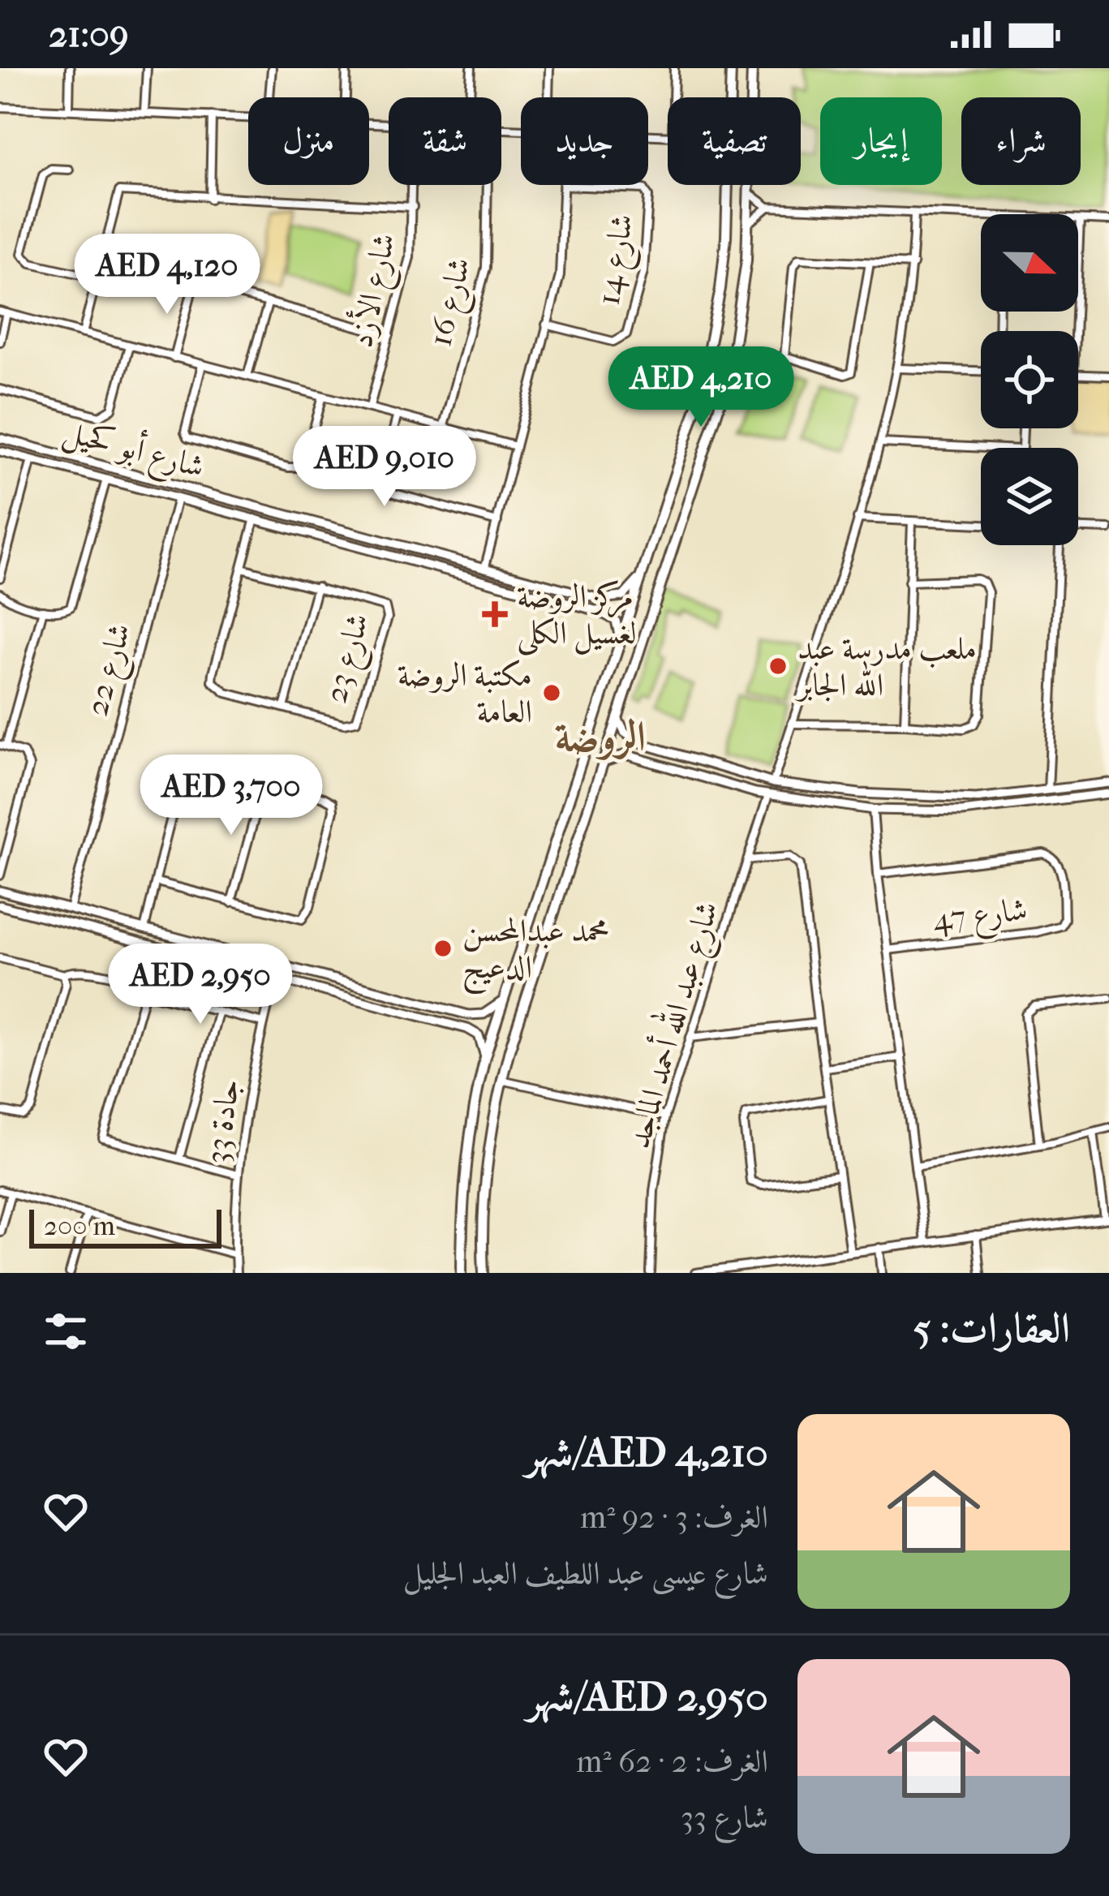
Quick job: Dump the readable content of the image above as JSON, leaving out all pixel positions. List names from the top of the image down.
{
  "streets": {
    "street": [
      "شارع 14",
      "شارع الأزد",
      "شارع 16",
      "شارع أبو كحيل",
      "شارع 23",
      "شارع 22",
      "شارع 47",
      "شارع عبد الله أحمد الماجد",
      "جادة 33"
    ]
  },
  "crossings": [
    ["شارع أبو كحيل", "شارع 23"],
    ["شارع أبو كحيل", "شارع 22"]
  ],
  "districts": ["الروضة"],
  "places": {
    "health": ["مركز الروضة لغسيل الكلى"],
    "other": ["ملعب مدرسة عبد الله الجابر", "مكتبة الروضة العامة", "محمد عبدالمحسن الدعيج"]
  },
  "scale_bar": "200 m",
  "north": "right",
  "page": {
    "status": "21:09",
    "chip": [
      "شراء",
      "إيجار",
      "تصفية",
      "جديد",
      "شقة",
      "منزل"
    ],
    "price": [
      "AED 4,120",
      "AED 4,210",
      "AED 9,010",
      "AED 3,700",
      "AED 2,950"
    ],
    "scale": "200 m",
    "heading": "العقارات: 5",
    "list": [
      {
        "name": "AED 4,210/شهر",
        "note": "الغرف: 3 · 92 m² · شارع عيسى عبد اللطيف العبد الجليل"
      },
      {
        "name": "AED 2,950/شهر",
        "note": "الغرف: 2 · 62 m² · شارع 33"
      }
    ]
  }
}
